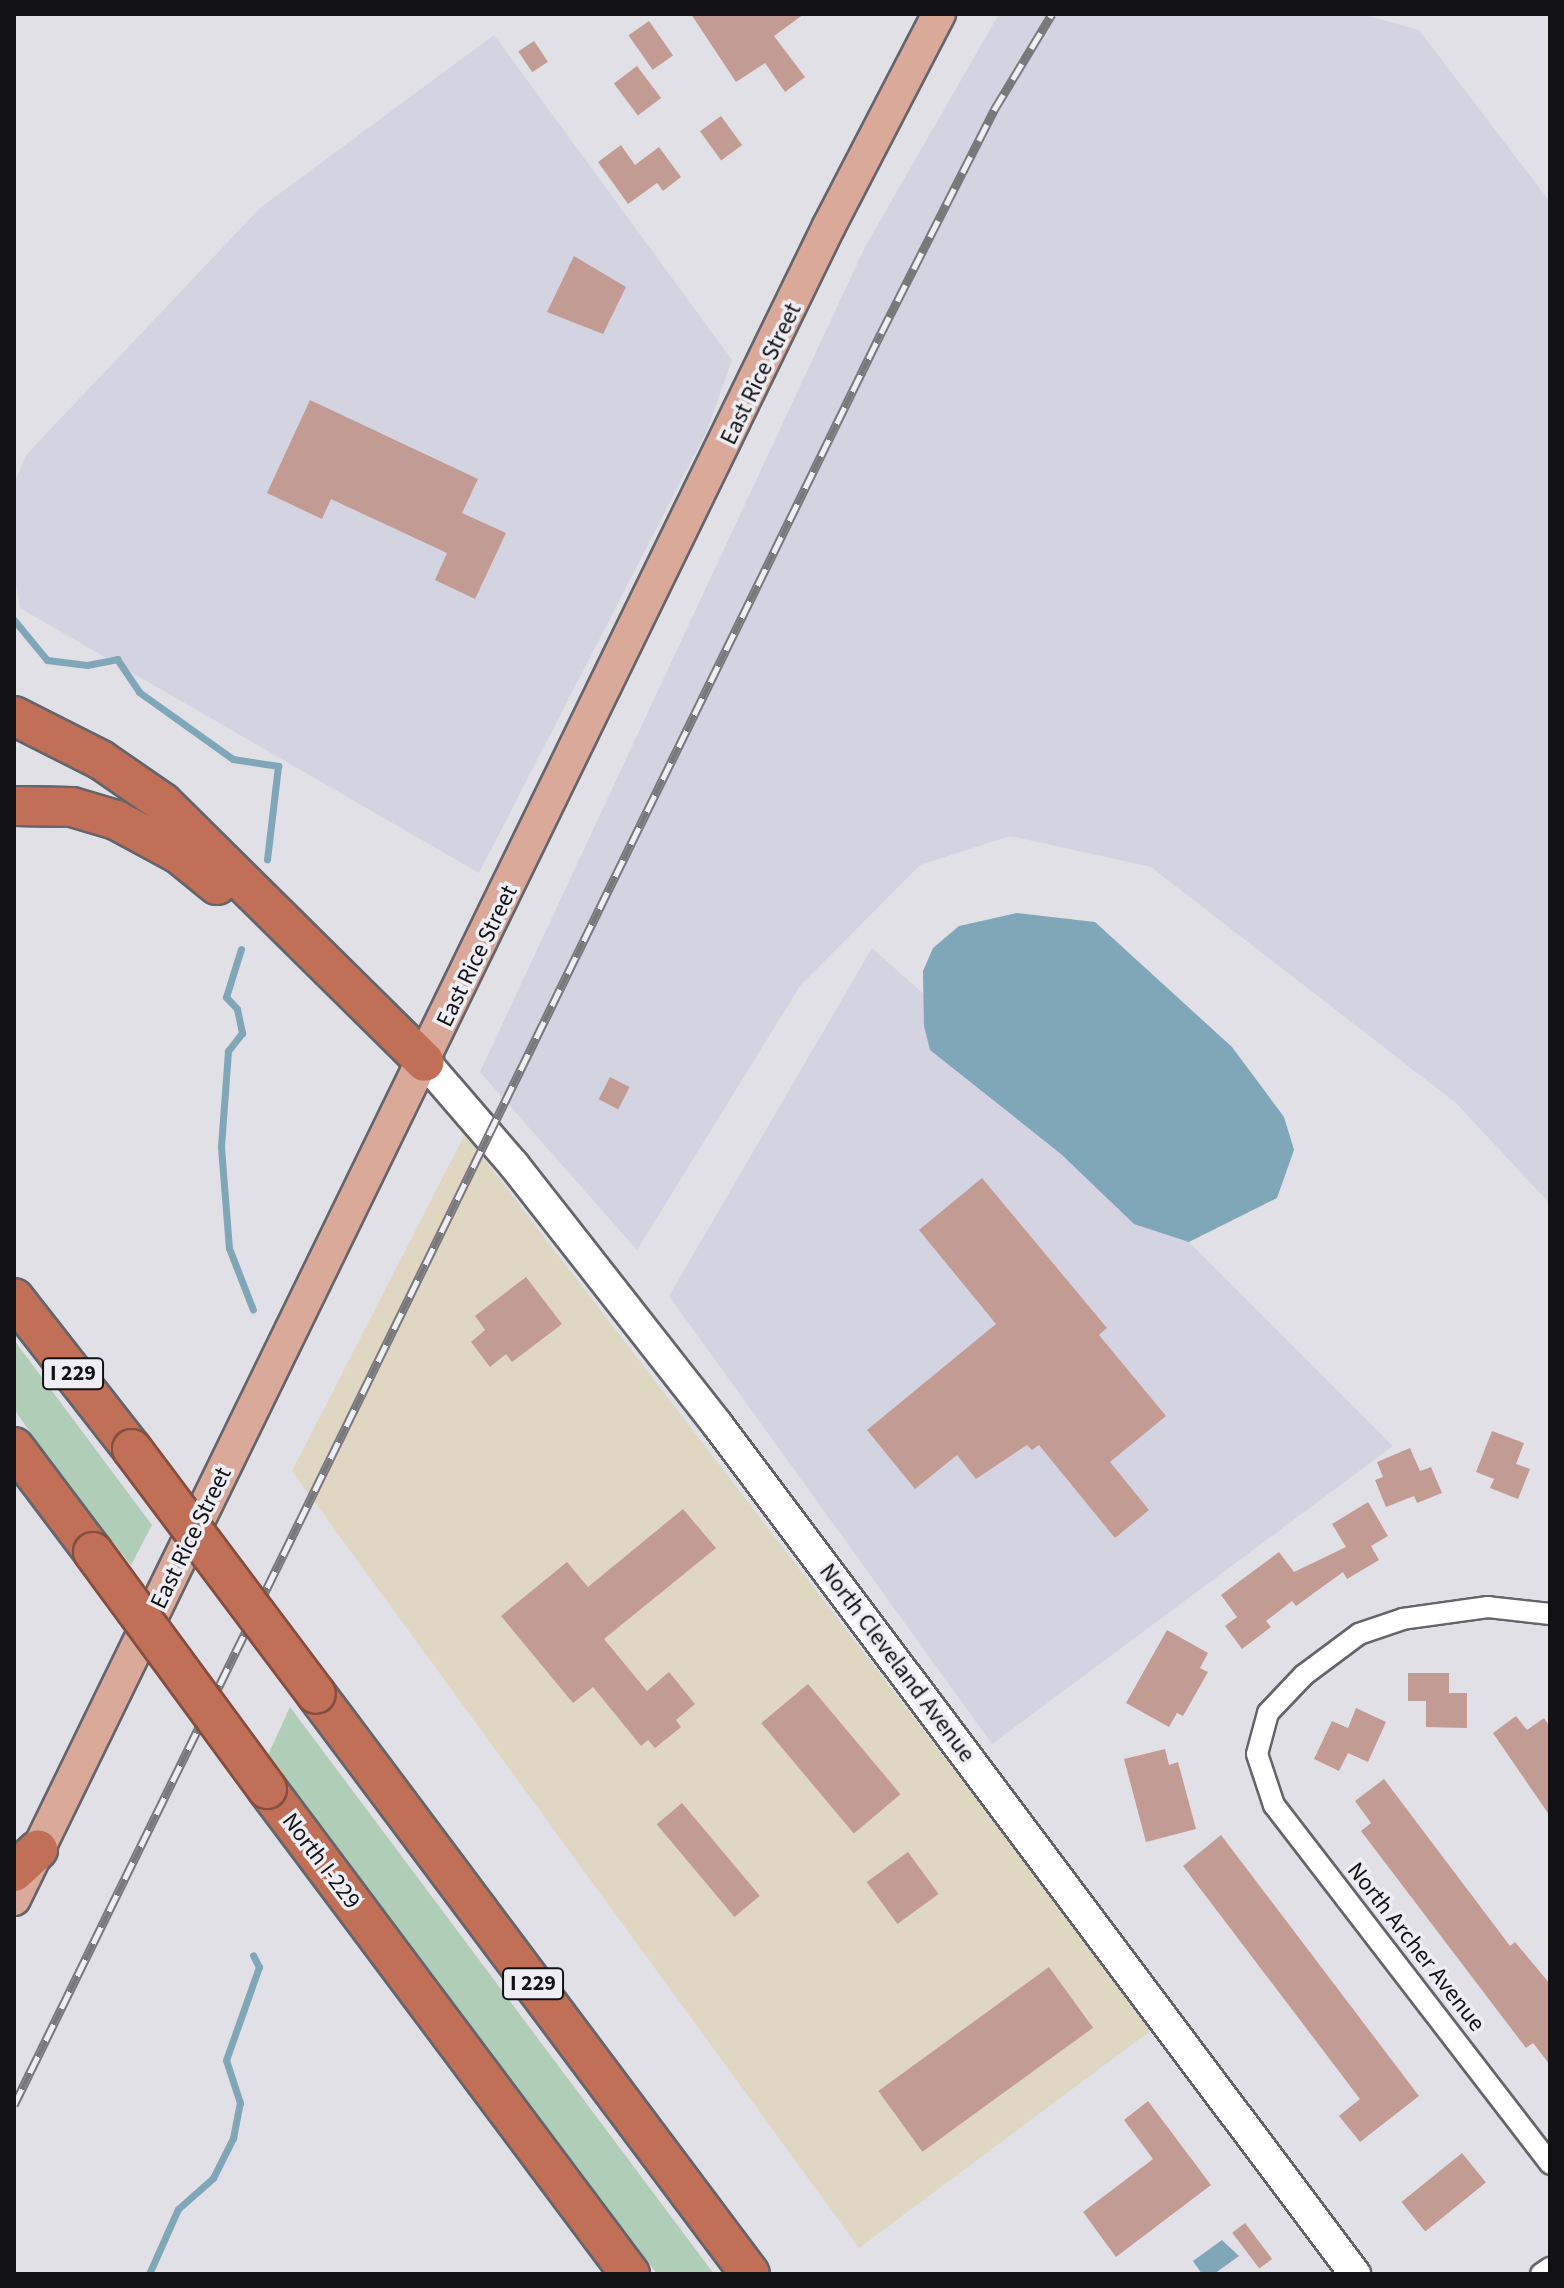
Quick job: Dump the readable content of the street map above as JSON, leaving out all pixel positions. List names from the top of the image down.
{
  "streets": {
    "highway": ["I 229", "North I-229"],
    "main road": ["East Rice Street"],
    "street": ["North Cleveland Avenue", "North Archer Avenue"]
  },
  "crossings": [
    ["East Rice Street", "North Cleveland Avenue"]
  ]
}
